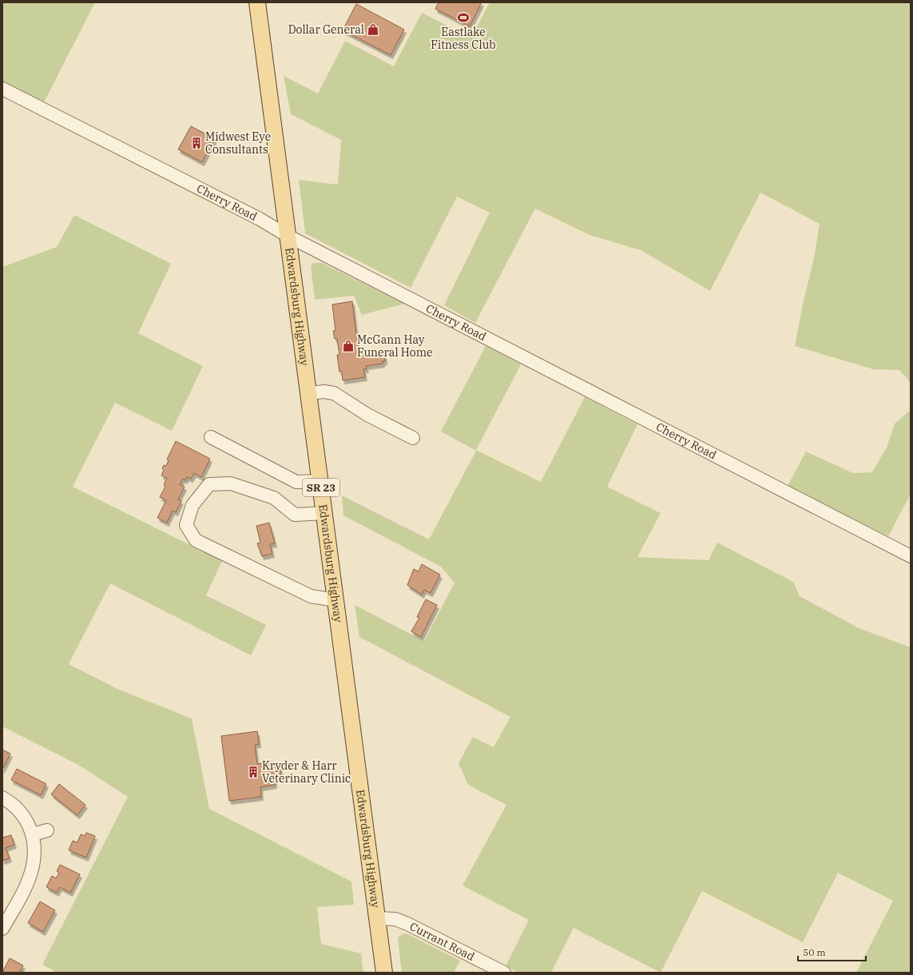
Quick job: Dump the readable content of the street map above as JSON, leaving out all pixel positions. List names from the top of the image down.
{
  "streets": {
    "main road": ["Edwardsburg Highway", "SR 23"],
    "street": ["Cherry Road", "Currant Road"]
  },
  "crossings": [
    ["Cherry Road", "Edwardsburg Highway"],
    ["Edwardsburg Highway", "Currant Road"]
  ],
  "places": {
    "sports": ["Eastlake Fitness Club"],
    "shop": ["Dollar General", "McGann Hay Funeral Home"],
    "building": ["Midwest Eye Consultants", "Kryder & Harr Veterinary Clinic"]
  },
  "scale_bar": "50 m"
}
